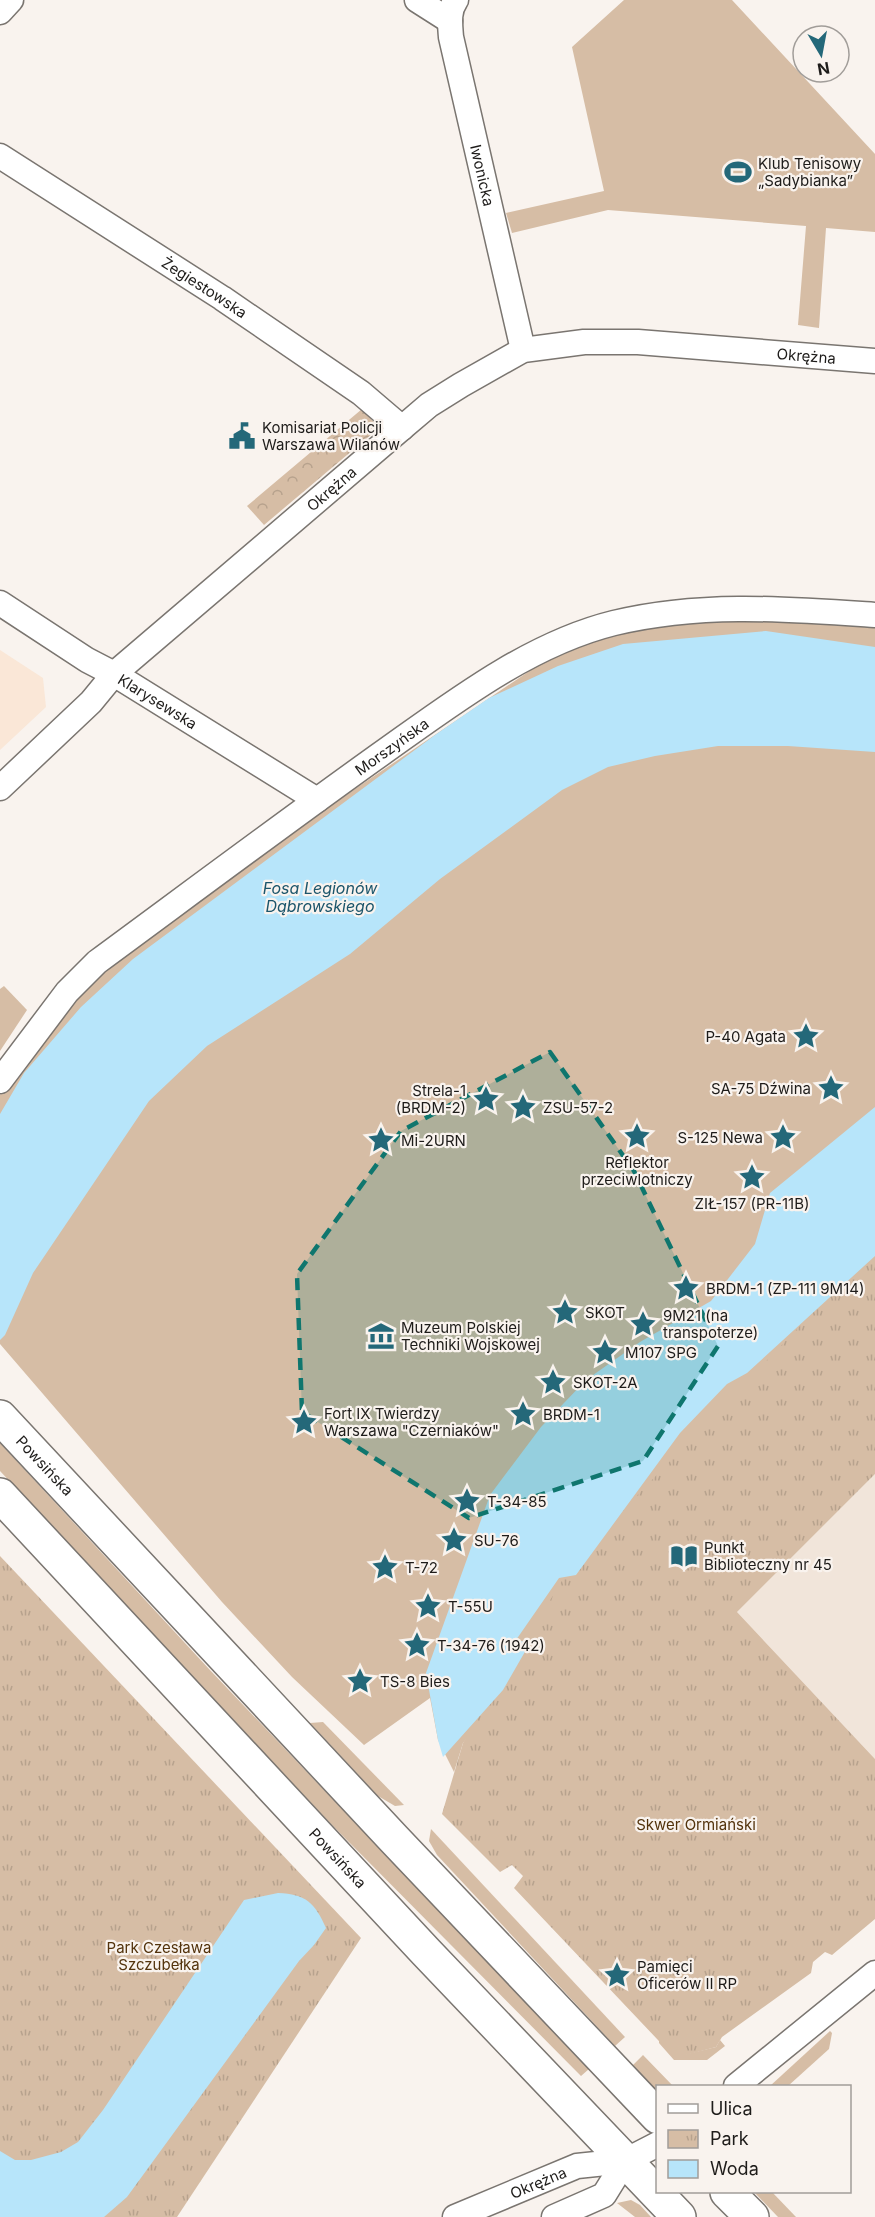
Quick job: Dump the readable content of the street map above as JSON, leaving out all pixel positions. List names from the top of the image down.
{
  "streets": {
    "main road": ["Powsińska"],
    "street": [
      "Iwonicka",
      "Żegiestowska",
      "Okrężna",
      "Klarysewska",
      "Morszyńska"
    ]
  },
  "crossings": [
    ["Iwonicka", "Okrężna"],
    ["Żegiestowska", "Okrężna"],
    ["Okrężna", "Klarysewska"],
    ["Okrężna", "Powsińska"],
    ["Klarysewska", "Morszyńska"]
  ],
  "water": ["Fosa Legionów Dąbrowskiego"],
  "parks": ["Skwer Ormiański", "Park Czesława Szczubełka"],
  "places": {
    "sports": ["Klub Tenisowy „Sadybianka”"],
    "public building": ["Komisariat Policji Warszawa Wilanów"],
    "place": [
      "P-40 Agata",
      "SA-75 Dźwina",
      "Strela-1 (BRDM-2)",
      "ZSU-57-2",
      "Reflektor przeciwlotniczy",
      "S-125 Newa",
      "Mi-2URN",
      "ZIŁ-157 (PR-11B)",
      "BRDM-1 (ZP-111 9M14)",
      "SKOT",
      "9M21 (na transpoterze)",
      "M107 SPG",
      "SKOT-2A",
      "BRDM-1",
      "Fort IX Twierdzy Warszawa \"Czerniaków\"",
      "T-34-85",
      "SU-76",
      "T-72",
      "T-55U",
      "T-34-76 (1942)",
      "TS-8 Bies",
      "Pamięci Oficerów II RP"
    ],
    "museum": ["Muzeum Polskiej Techniki Wojskowej"],
    "library": ["Punkt Biblioteczny nr 45"]
  },
  "legend": ["Ulica", "Park", "Woda"],
  "north": "bottom"
}
